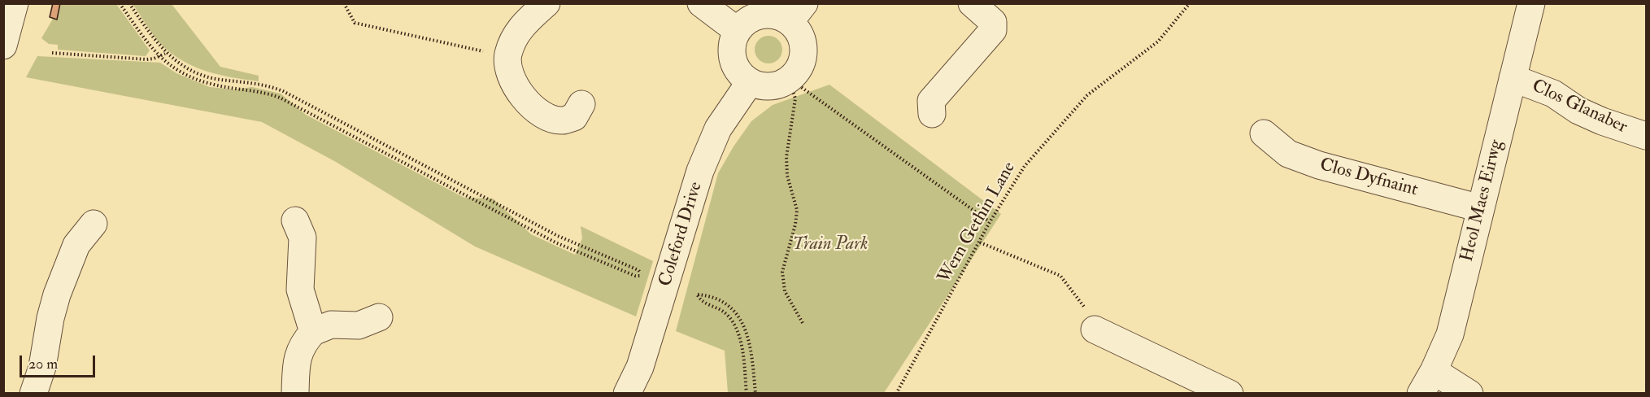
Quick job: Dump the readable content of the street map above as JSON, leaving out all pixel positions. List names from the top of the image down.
{
  "streets": {
    "street": [
      "Clos Glanaber",
      "Clos Dyfnaint",
      "Heol Maes Eirwg",
      "Coleford Drive"
    ],
    "path": ["Wern Gethin Lane"]
  },
  "crossings": [
    ["Clos Glanaber", "Heol Maes Eirwg"],
    ["Clos Dyfnaint", "Heol Maes Eirwg"]
  ],
  "parks": ["Train Park"],
  "scale_bar": "20 m"
}
